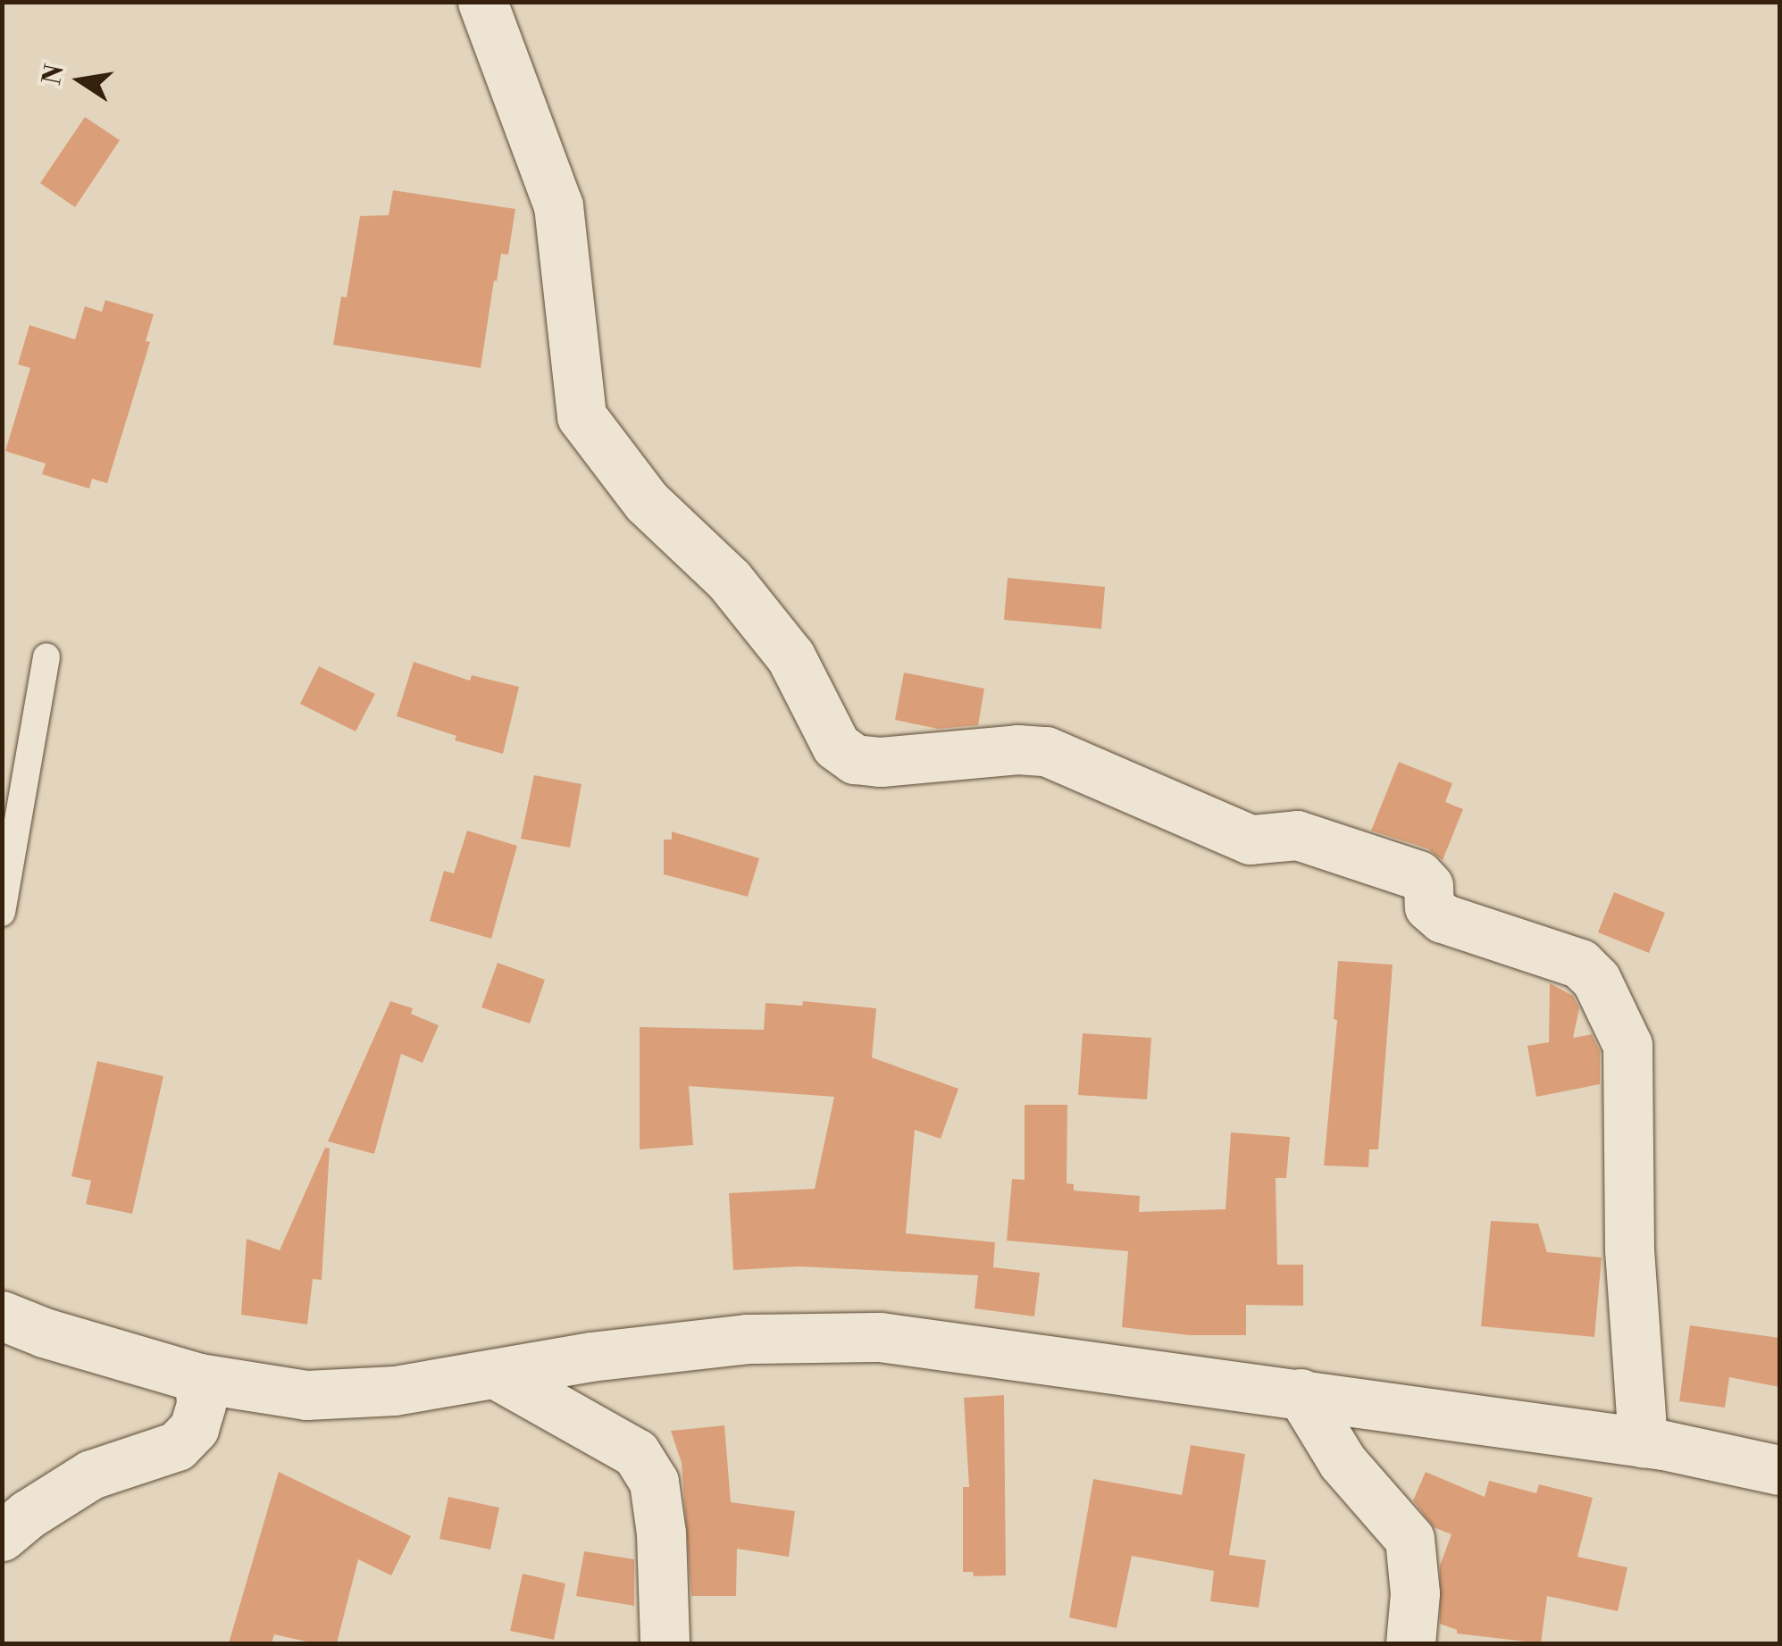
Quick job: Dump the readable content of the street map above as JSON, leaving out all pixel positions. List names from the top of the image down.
{
  "north": "left"
}
